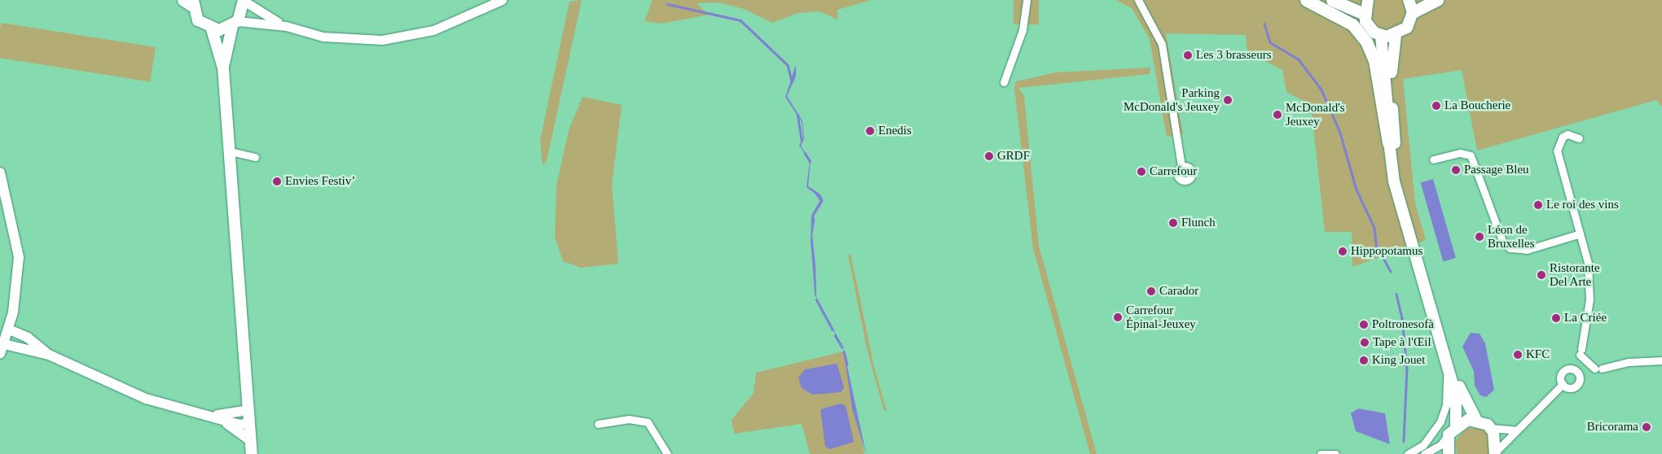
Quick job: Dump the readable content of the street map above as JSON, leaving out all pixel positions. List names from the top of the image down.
{
  "places": [
    "Les 3 brasseurs",
    "Parking McDonald's Jeuxey",
    "La Boucherie",
    "McDonald's Jeuxey",
    "Enedis",
    "GRDF",
    "Passage Bleu",
    "Carrefour",
    "Envies Festiv’",
    "Le roi des vins",
    "Flunch",
    "Léon de Bruxelles",
    "Hippopotamus",
    "Ristorante Del Arte",
    "Carador",
    "Carrefour Épinal-Jeuxey",
    "La Criée",
    "Poltronesofà",
    "Tape à l'Œil",
    "KFC",
    "King Jouet",
    "Bricorama"
  ]
}
